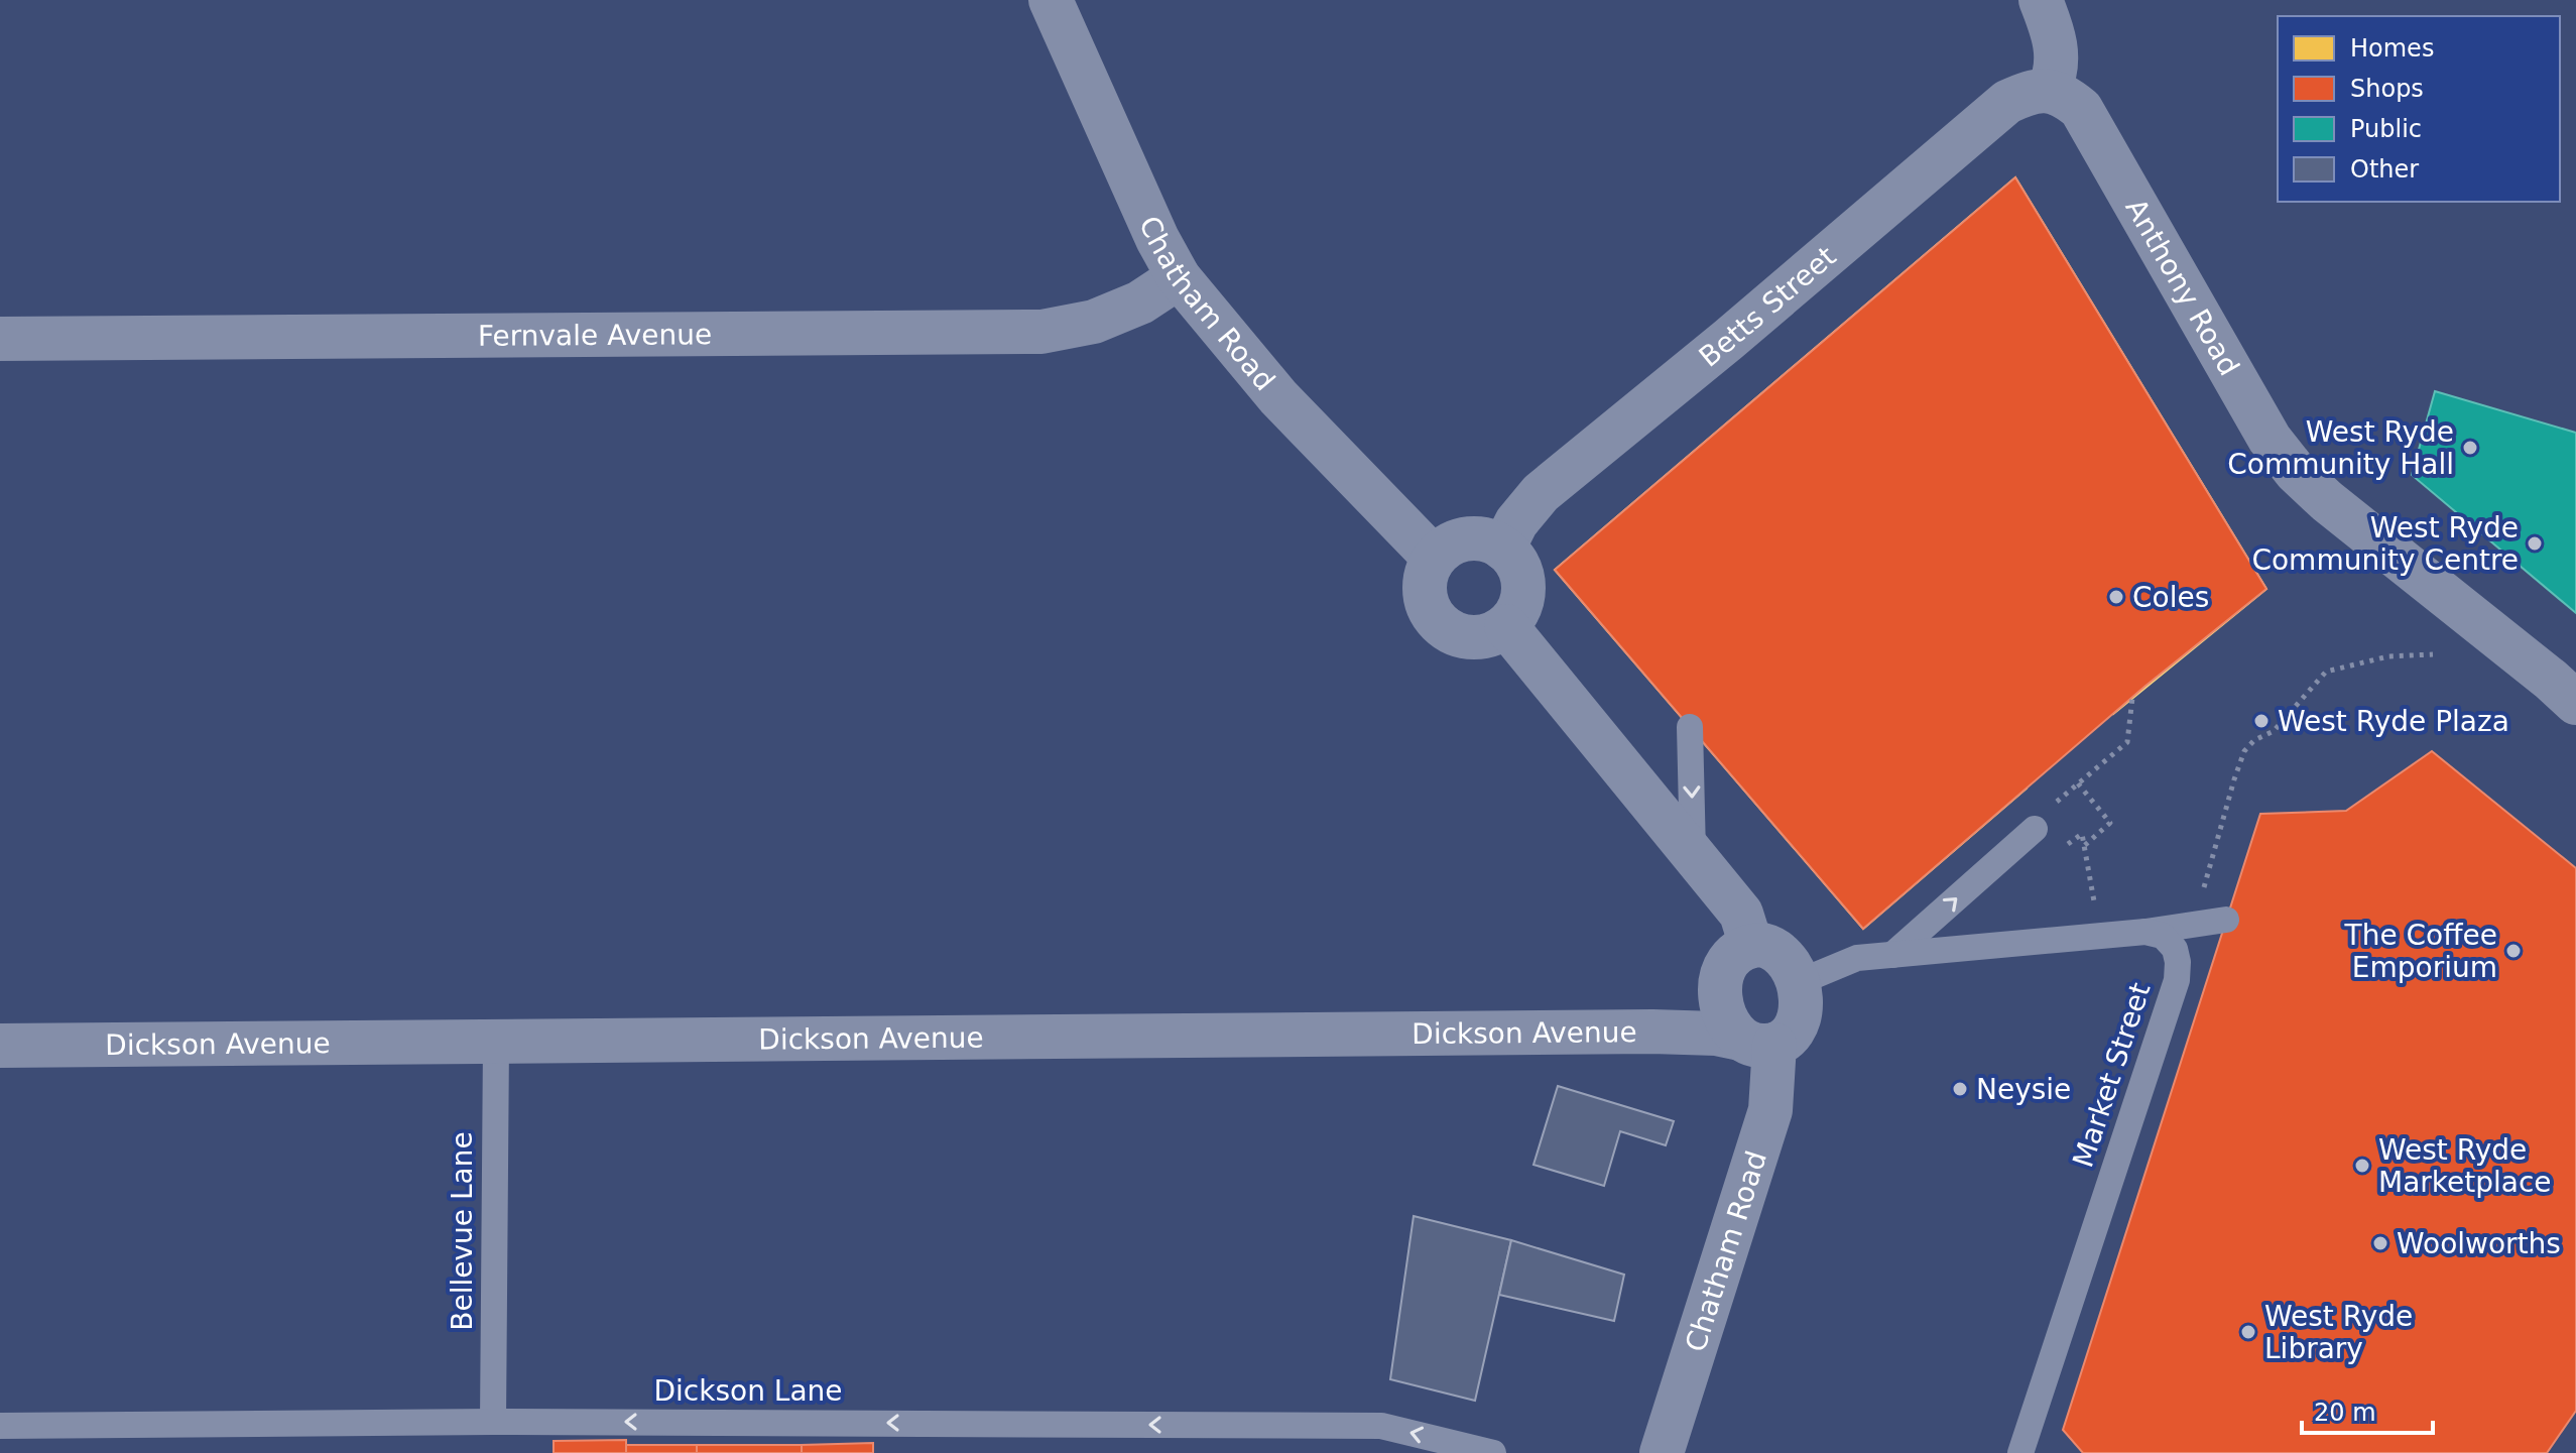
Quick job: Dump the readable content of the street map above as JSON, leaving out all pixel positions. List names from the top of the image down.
{
  "streets": {
    "street": [
      "Anthony Road",
      "Chatham Road",
      "Betts Street",
      "Fernvale Avenue",
      "Dickson Avenue"
    ],
    "lane": ["Market Street", "Bellevue Lane", "Dickson Lane"]
  },
  "crossings": [
    ["Anthony Road", "Betts Street"],
    ["Chatham Road", "Betts Street"],
    ["Chatham Road", "Fernvale Avenue"],
    ["Chatham Road", "Dickson Avenue"],
    ["Dickson Avenue", "Bellevue Lane"],
    ["Bellevue Lane", "Dickson Lane"]
  ],
  "one_way": ["Dickson Lane"],
  "places": [
    "West Ryde Community Hall",
    "West Ryde Community Centre",
    "Coles",
    "West Ryde Plaza",
    "The Coffee Emporium",
    "Neysie",
    "West Ryde Marketplace",
    "Woolworths",
    "West Ryde Library"
  ],
  "legend": [
    "Homes",
    "Shops",
    "Public",
    "Other"
  ],
  "scale_bar": "20 m"
}
